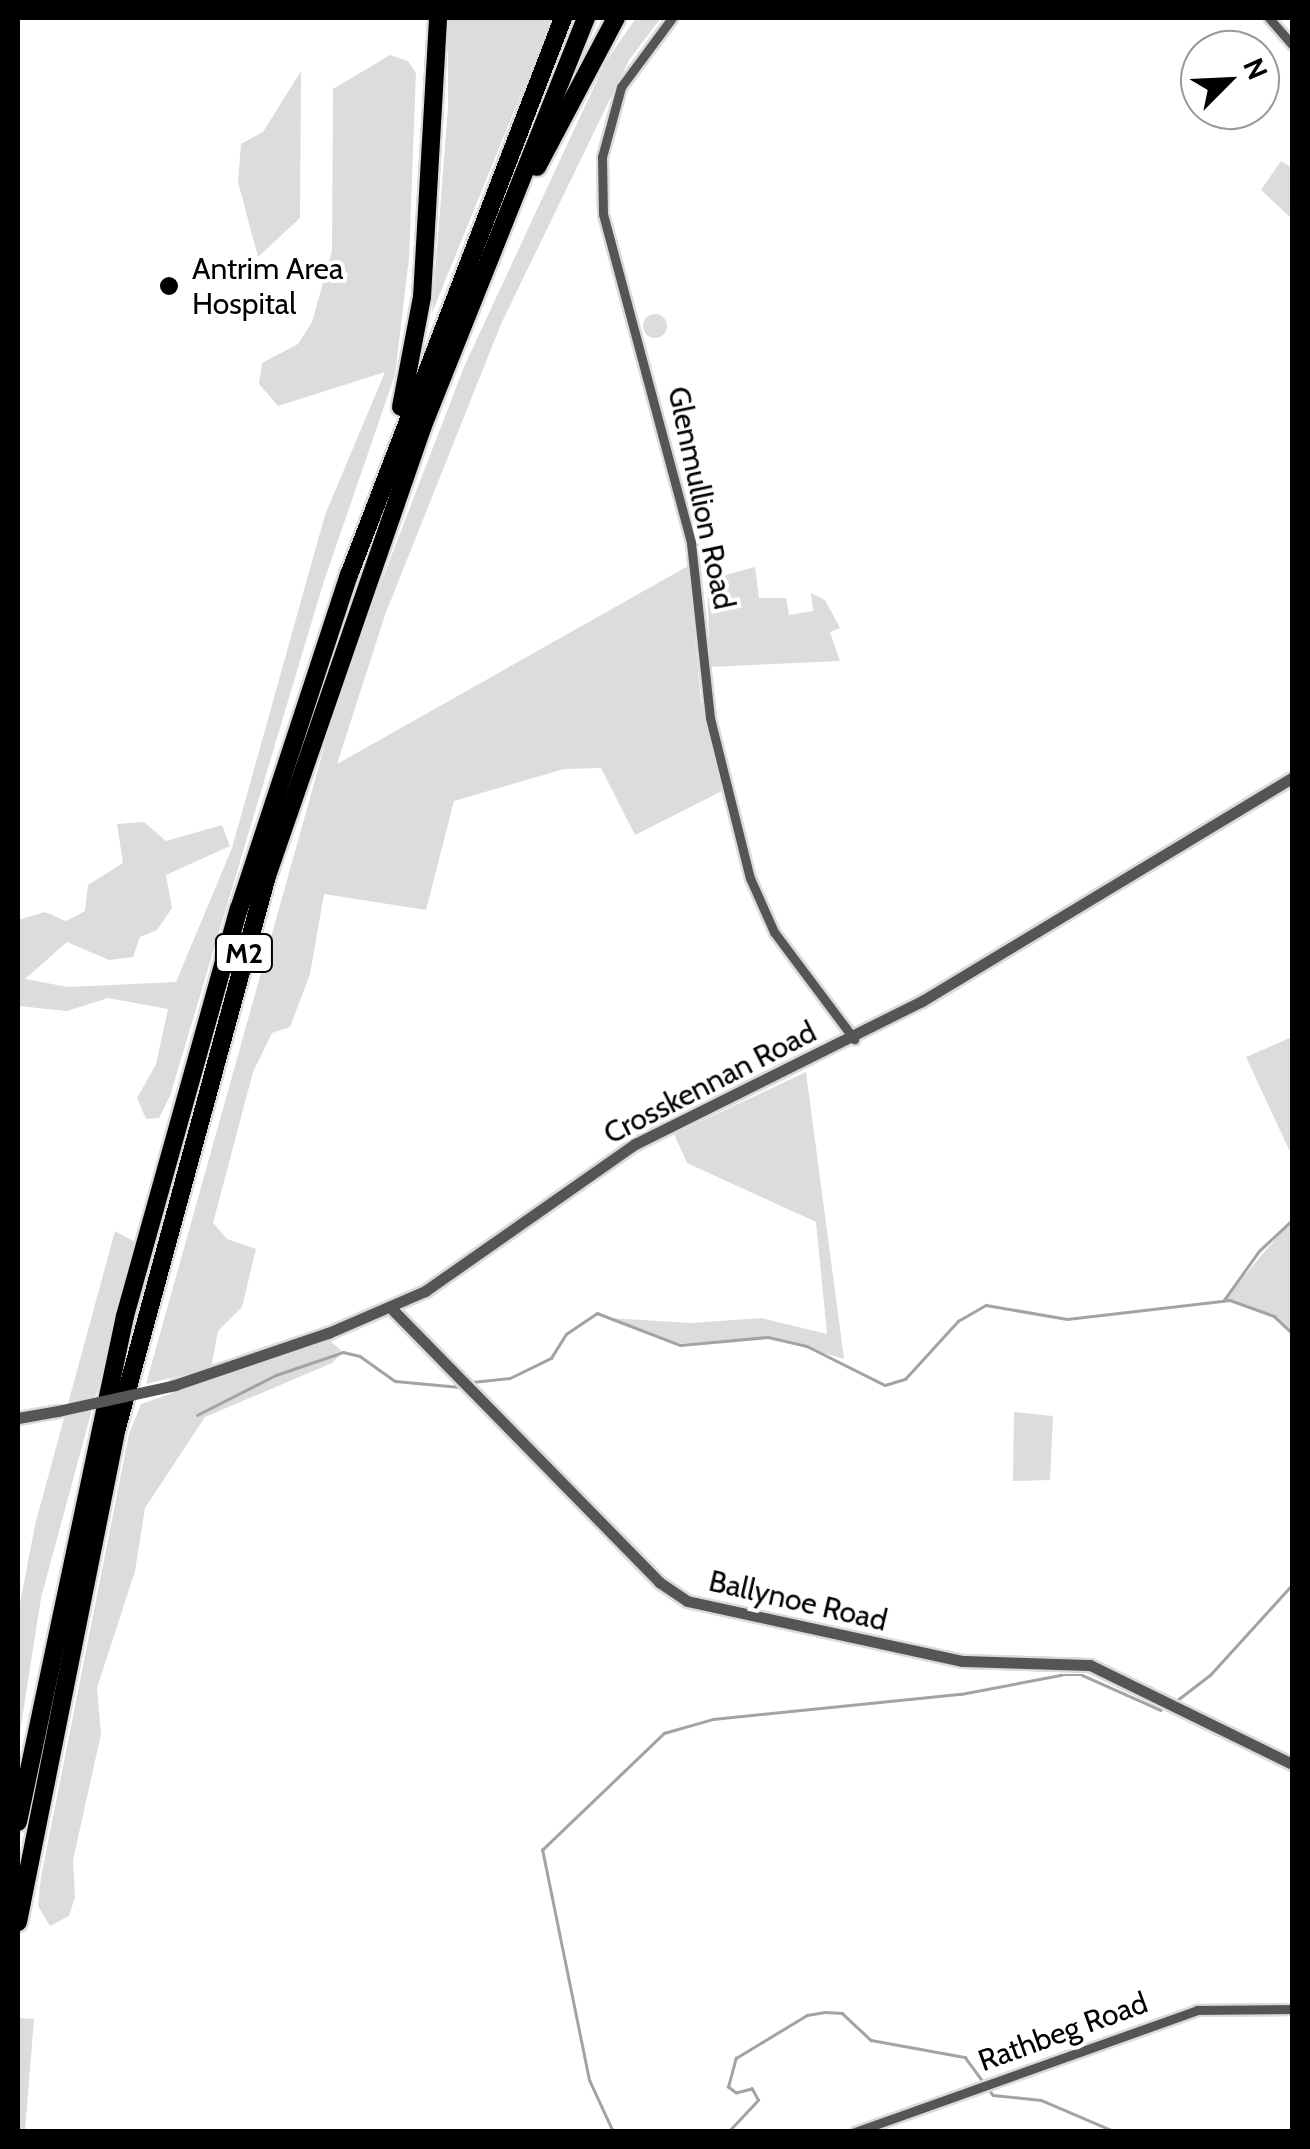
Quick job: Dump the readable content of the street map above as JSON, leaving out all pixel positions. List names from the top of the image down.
{
  "streets": {
    "highway": ["M2"],
    "street": [
      "Glenmullion Road",
      "Crosskennan Road",
      "Ballynoe Road",
      "Rathbeg Road"
    ]
  },
  "crossings": [
    ["Glenmullion Road", "Crosskennan Road"],
    ["Crosskennan Road", "Ballynoe Road"]
  ],
  "places": ["Antrim Area Hospital"],
  "north": "top right"
}
